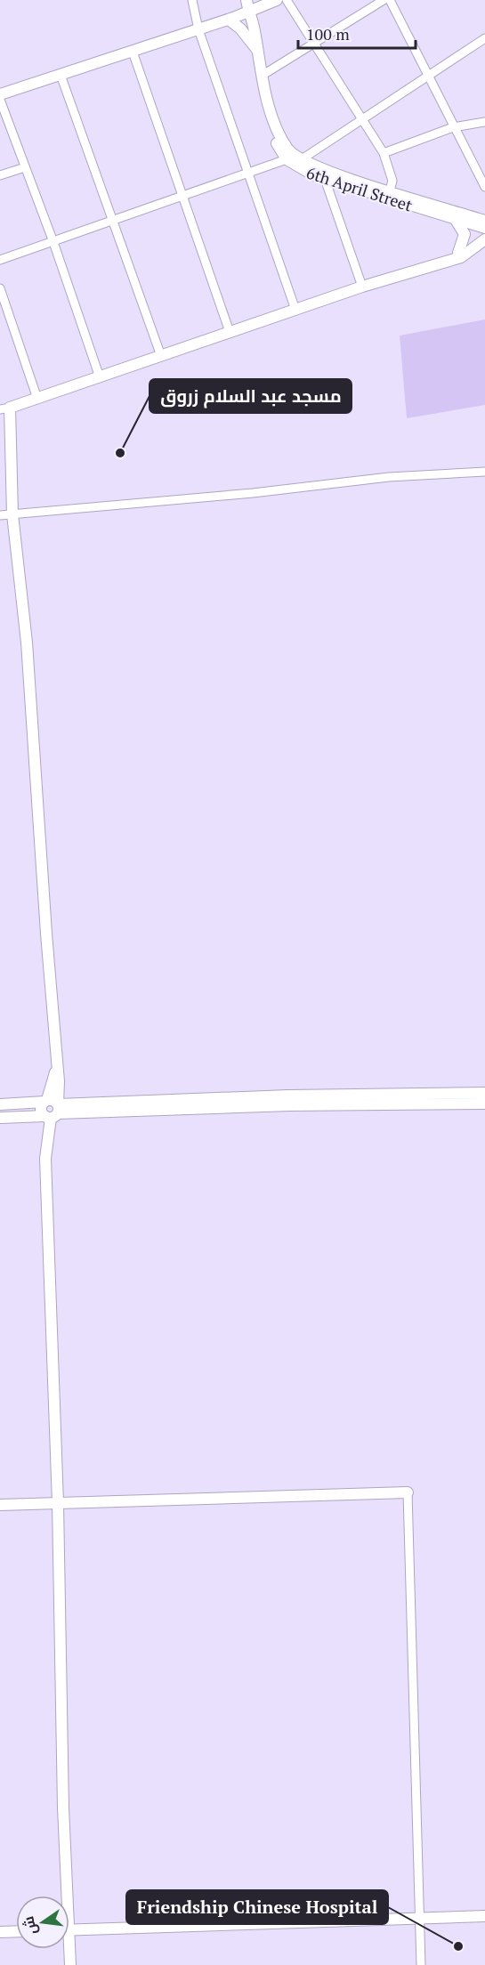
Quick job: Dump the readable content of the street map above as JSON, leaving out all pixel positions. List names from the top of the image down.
{
  "streets": {
    "street": ["6th April Street"]
  },
  "places": ["مسجد عبد السلام زروق", "Friendship Chinese Hospital"],
  "scale_bar": "100 m",
  "north": "left"
}
